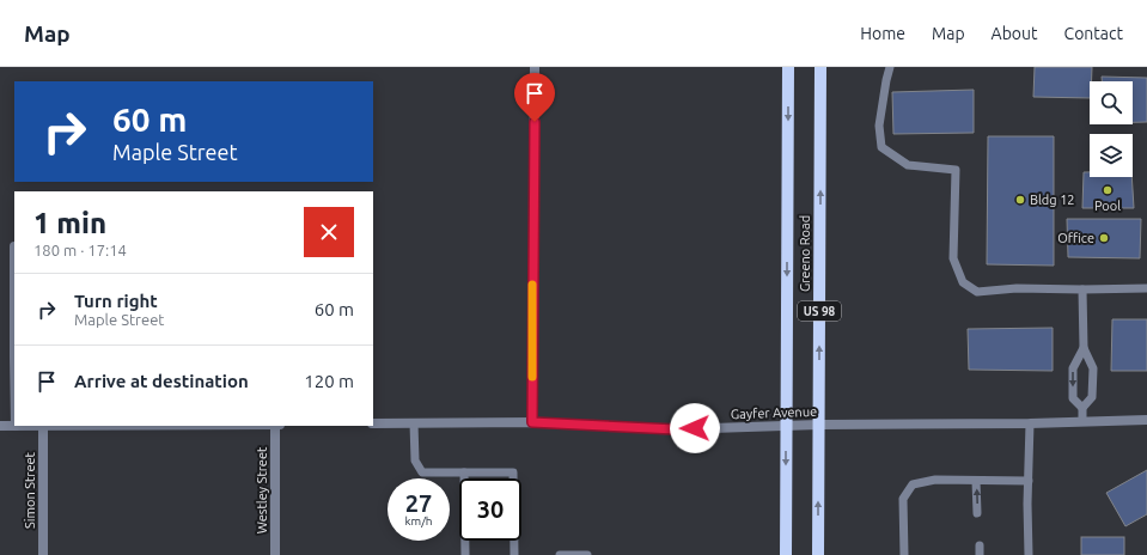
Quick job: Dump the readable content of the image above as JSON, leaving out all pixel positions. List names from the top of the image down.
{
  "streets": {
    "main road": ["Greeno Road", "US 98"],
    "street": ["Gayfer Avenue", "Simon Street", "Westley Street"]
  },
  "crossings": [
    ["Greeno Road", "Gayfer Avenue"]
  ],
  "places": ["Pool", "Bldg 12", "Office"],
  "page": {
    "header": "Map",
    "nav": [
      "Home",
      "Map",
      "About",
      "Contact"
    ],
    "turn": ["60 m", "Maple Street"],
    "heading": ["1 min", "180 m · 17:14"],
    "list": [
      {
        "name": "Turn right",
        "note": "Maple Street",
        "value": "60 m"
      },
      {
        "name": "Arrive at destination",
        "value": "120 m"
      }
    ],
    "speed": "27 km/h",
    "limit": "30"
  }
}
